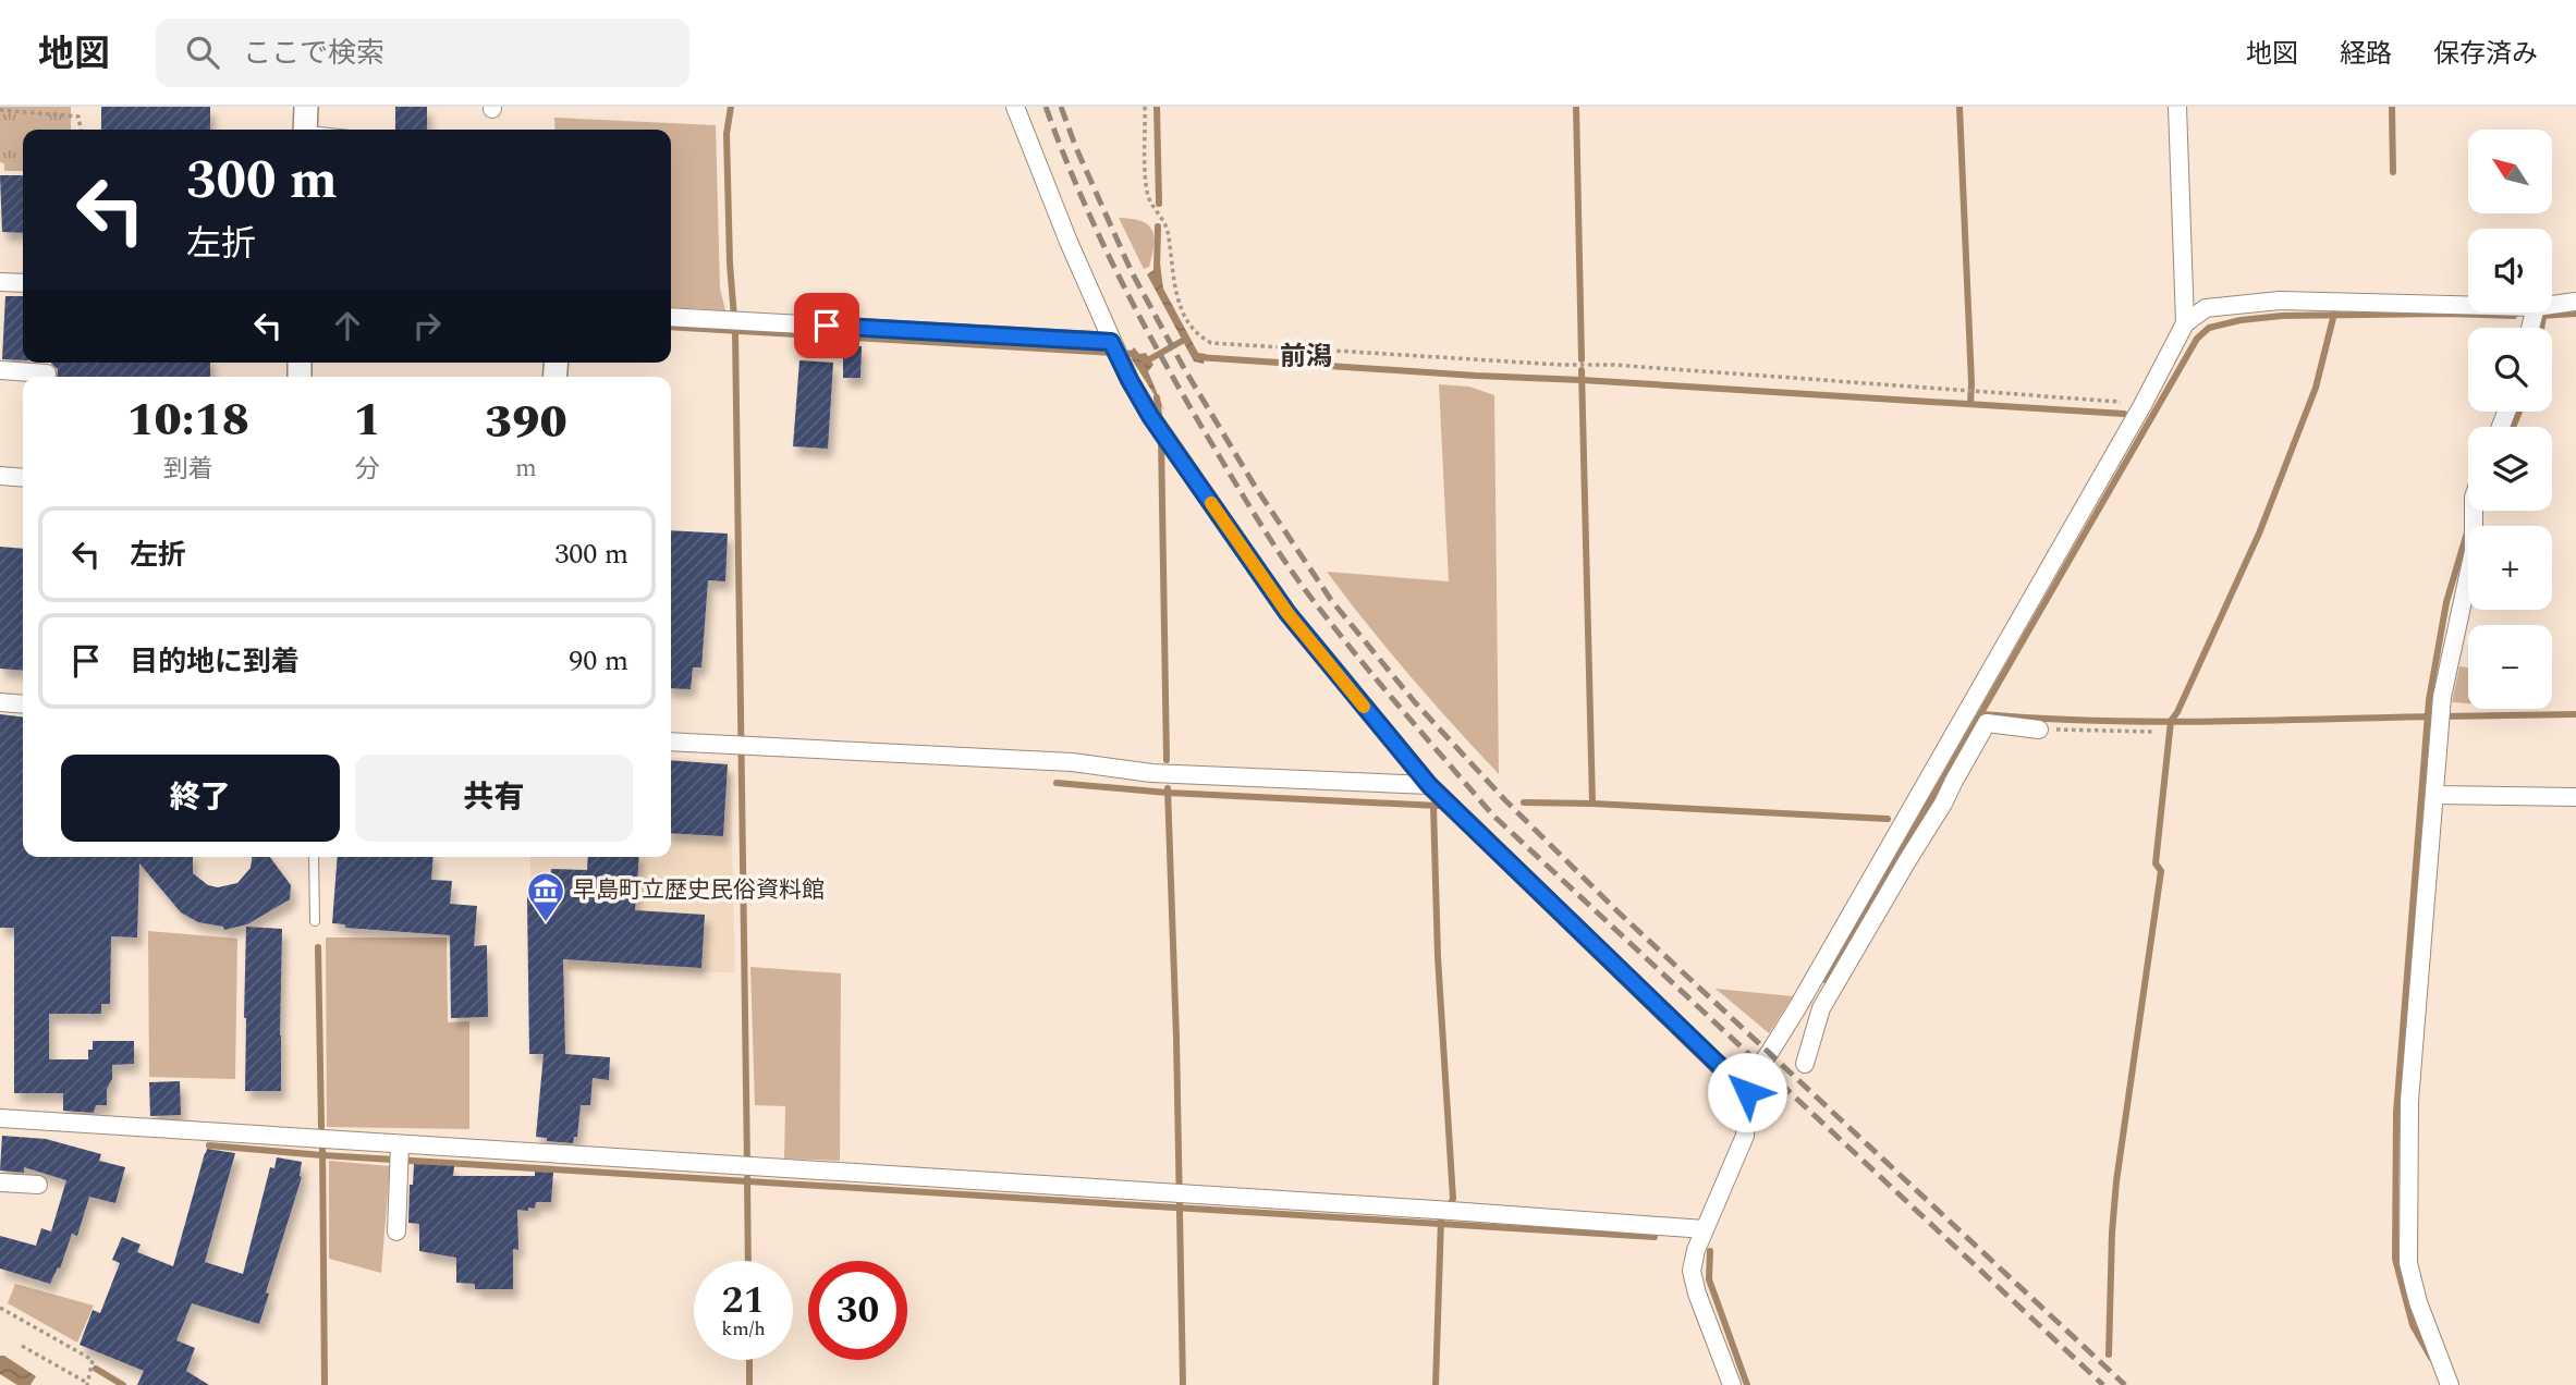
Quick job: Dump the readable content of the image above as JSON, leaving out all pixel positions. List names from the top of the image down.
{
  "districts": ["前潟"],
  "places": {
    "museum": ["早島町立歴史民俗資料館"]
  },
  "north": "top left",
  "page": {
    "header": "地図",
    "search": "ここで検索",
    "nav": ["地図", "経路", "保存済み"],
    "map_buttons": ["+", "−"],
    "turn": ["300 m", "左折"],
    "eta": [
      "10:18",
      "到着",
      "1",
      "分",
      "390",
      "m"
    ],
    "list": [
      {
        "name": "左折",
        "value": "300 m"
      },
      {
        "name": "目的地に到着",
        "value": "90 m"
      }
    ],
    "buttons": ["終了", "共有"],
    "speed": "21 km/h",
    "limit": "30"
  }
}
